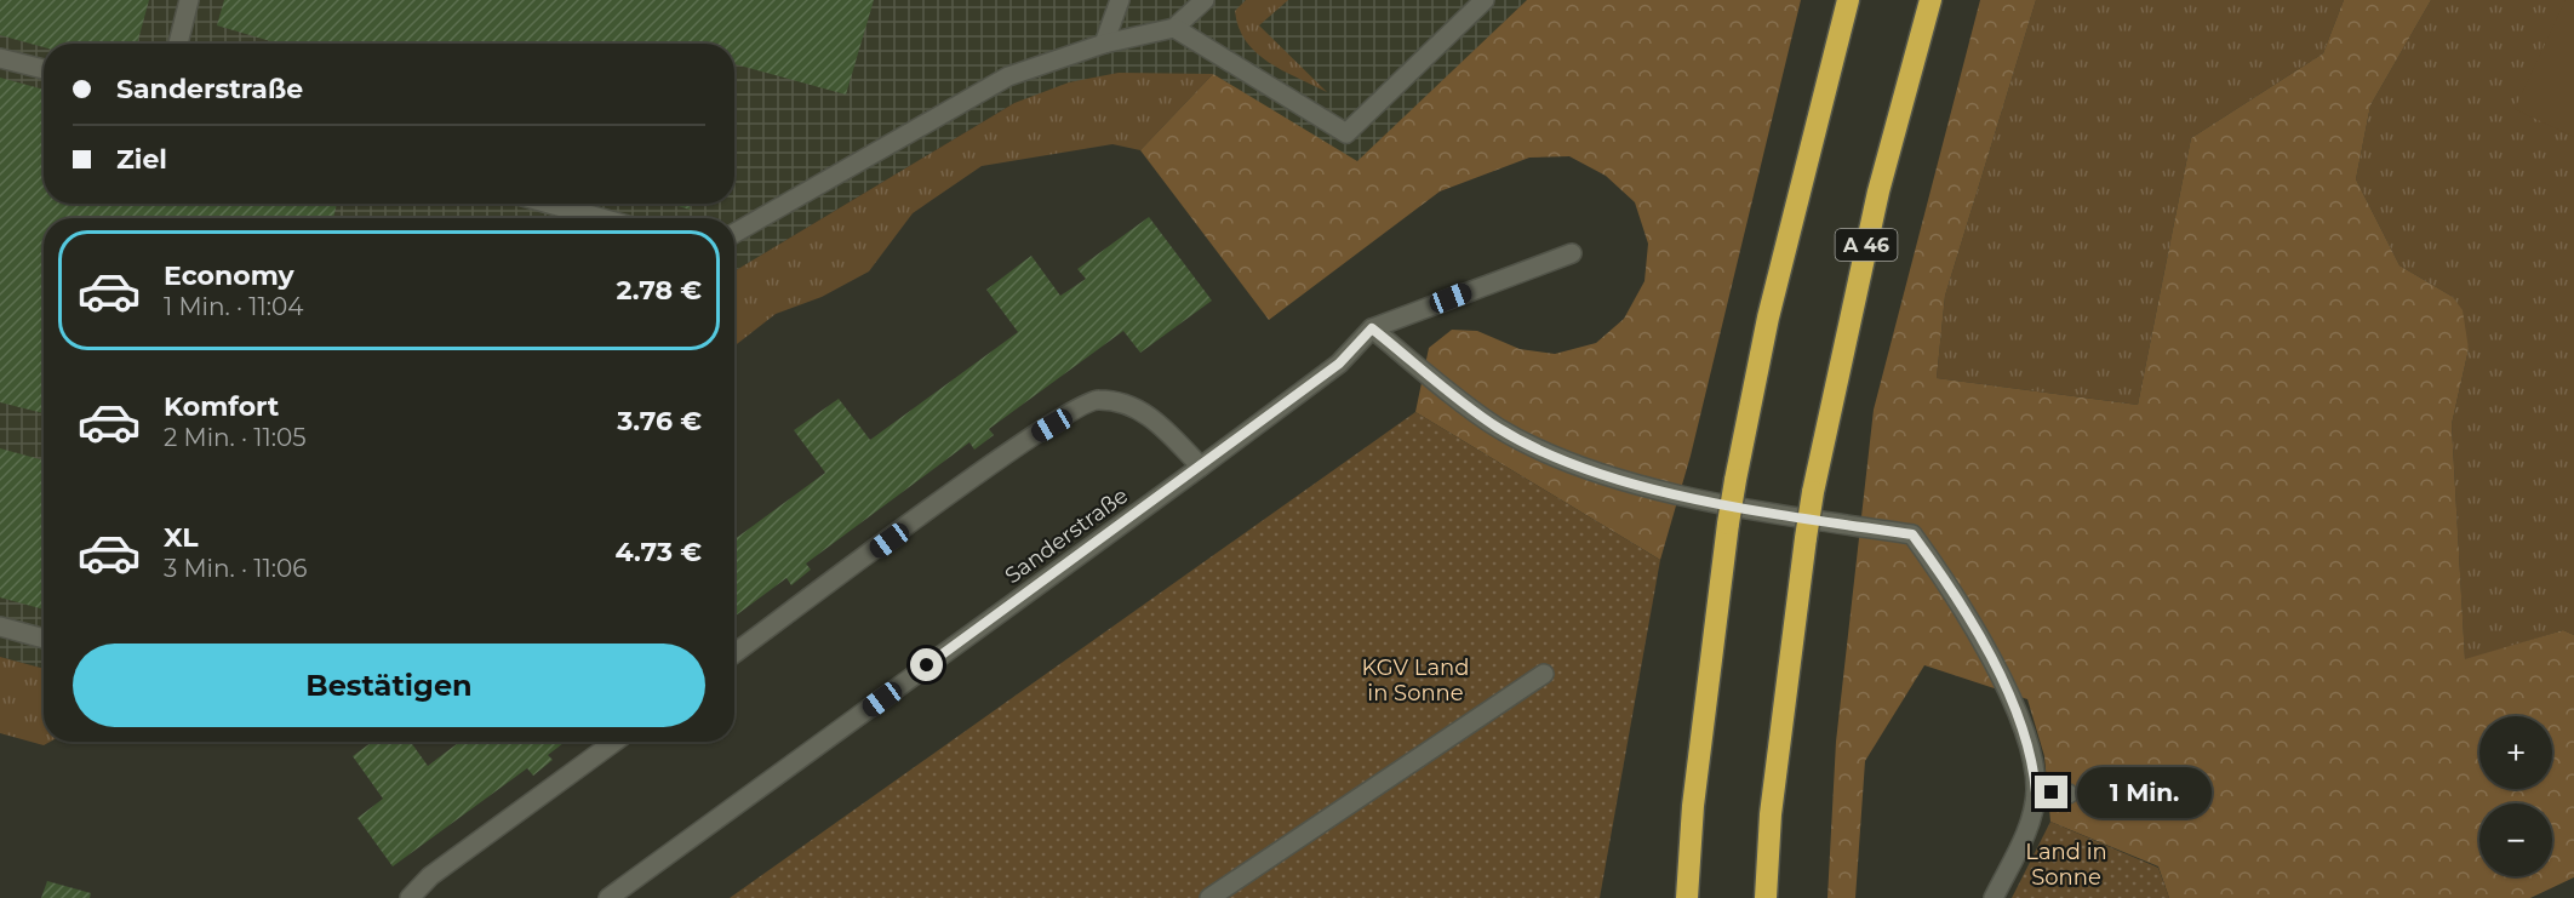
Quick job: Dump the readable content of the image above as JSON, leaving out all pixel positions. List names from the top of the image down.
{
  "streets": {
    "highway": ["A 46"],
    "street": ["Sanderstraße"]
  },
  "parks": ["KGV Land in Sonne", "Land in Sonne"],
  "page": {
    "banner": ["Sanderstraße", "Ziel"],
    "list": [
      {
        "name": "Economy",
        "note": "1 Min. · 11:04",
        "value": "2.78 €"
      },
      {
        "name": "Komfort",
        "note": "2 Min. · 11:05",
        "value": "3.76 €"
      },
      {
        "name": "XL",
        "note": "3 Min. · 11:06",
        "value": "4.73 €"
      }
    ],
    "buttons": "Bestätigen",
    "map_buttons": ["+", "−"],
    "bubble": "1 Min."
  }
}
